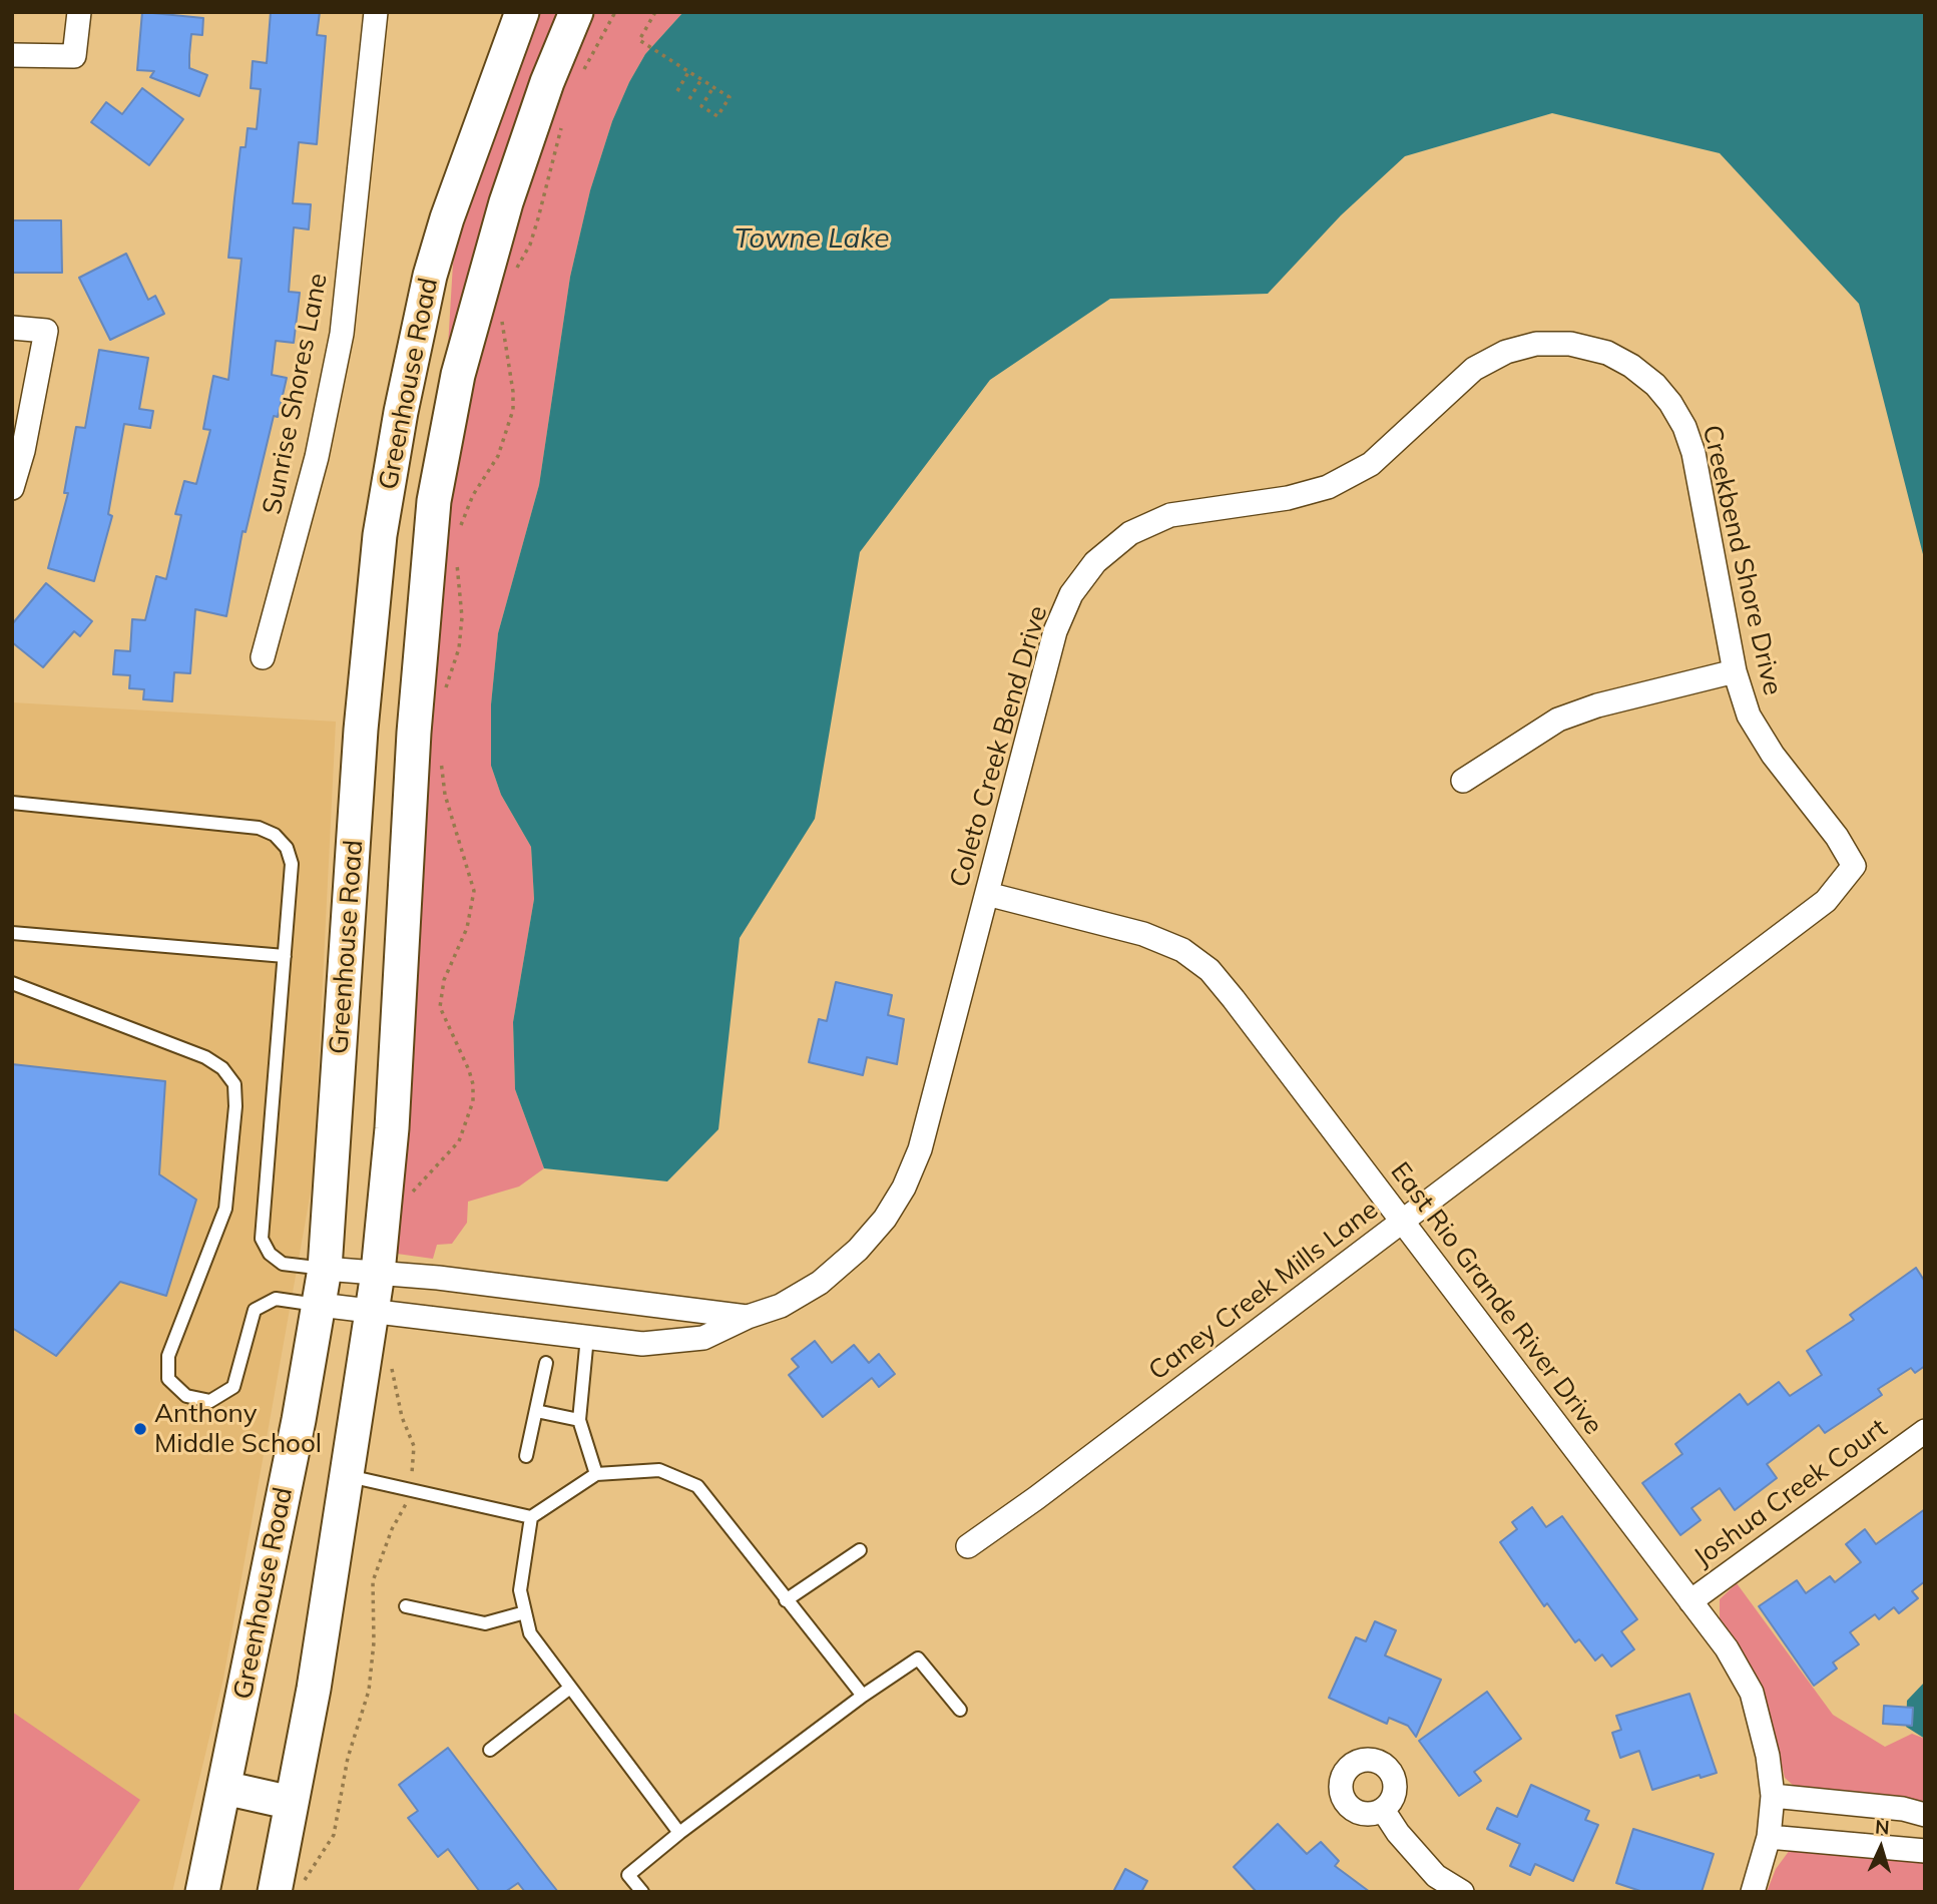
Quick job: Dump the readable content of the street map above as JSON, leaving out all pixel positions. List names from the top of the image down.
{
  "streets": {
    "main road": ["Greenhouse Road"],
    "street": [
      "Sunrise Shores Lane",
      "Creekbend Shore Drive",
      "Coleto Creek Bend Drive",
      "Caney Creek Mills Lane",
      "East Rio Grande River Drive",
      "Joshua Creek Court"
    ]
  },
  "crossings": [
    ["Greenhouse Road", "Coleto Creek Bend Drive"],
    ["Creekbend Shore Drive", "Coleto Creek Bend Drive"],
    ["Creekbend Shore Drive", "Caney Creek Mills Lane"],
    ["Coleto Creek Bend Drive", "East Rio Grande River Drive"],
    ["Caney Creek Mills Lane", "East Rio Grande River Drive"],
    ["East Rio Grande River Drive", "Joshua Creek Court"]
  ],
  "water": ["Towne Lake"],
  "places": ["Anthony Middle School"],
  "north": "top"
}
